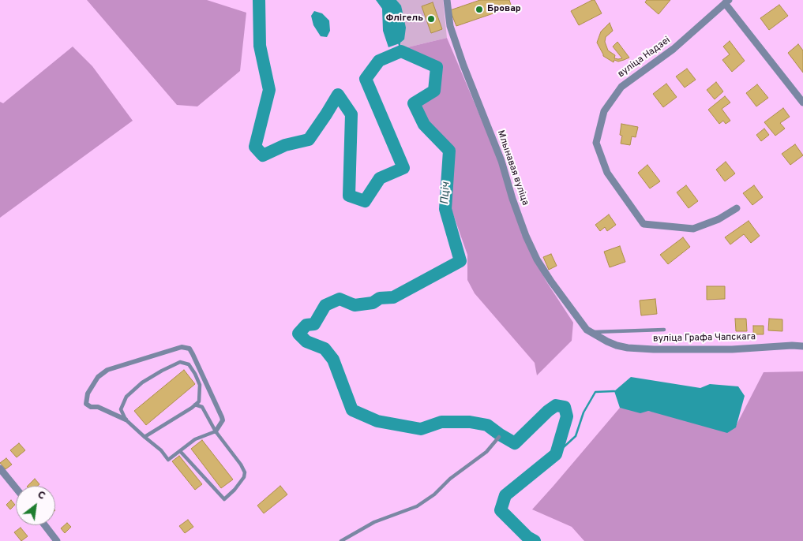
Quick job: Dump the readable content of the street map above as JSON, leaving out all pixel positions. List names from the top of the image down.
{
  "streets": {
    "street": ["вуліца Надзеі", "Млынавая вуліца", "вуліца Графа Чапскага"]
  },
  "crossings": [
    ["Млынавая вуліца", "вуліца Графа Чапскага"]
  ],
  "water": ["Пціч"],
  "places": ["Бровар", "Флігель"],
  "north": "top right"
}
